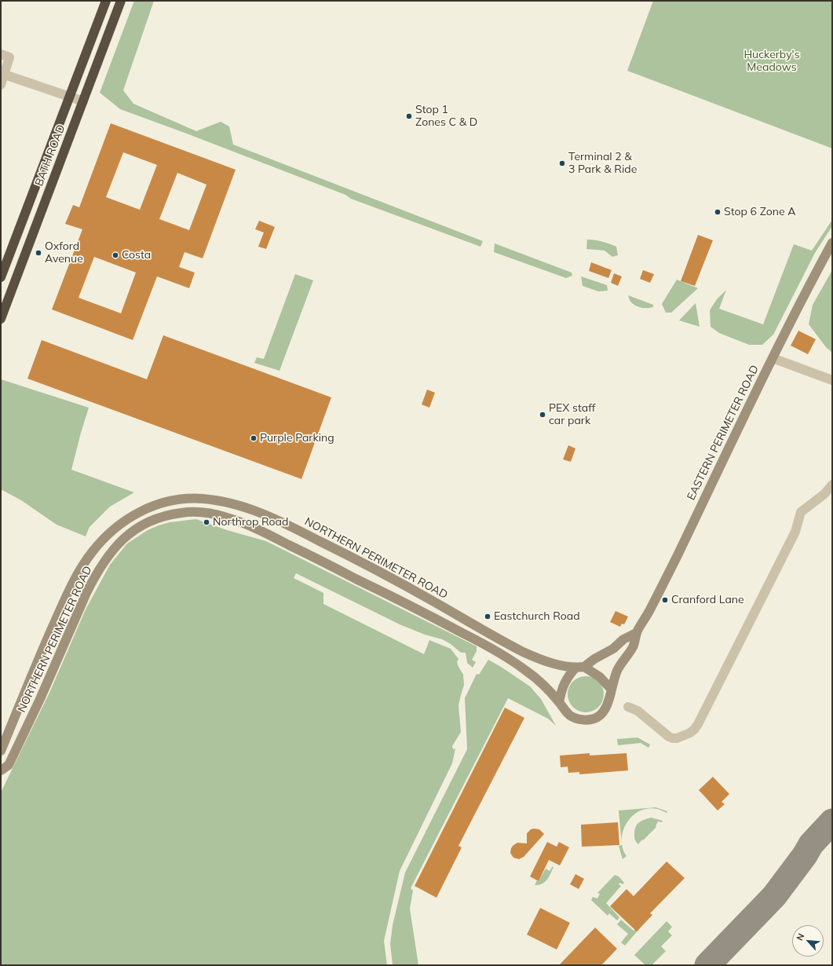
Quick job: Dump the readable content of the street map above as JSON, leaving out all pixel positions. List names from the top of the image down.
{
  "streets": {
    "highway": ["BATH ROAD"],
    "street": ["EASTERN PERIMETER ROAD", "NORTHERN PERIMETER ROAD"]
  },
  "crossings": [
    ["EASTERN PERIMETER ROAD", "NORTHERN PERIMETER ROAD"]
  ],
  "parks": ["Huckerby's Meadows"],
  "places": [
    "Stop 1 Zones C & D",
    "Terminal 2 & 3 Park & Ride",
    "Stop 6 Zone A",
    "Oxford Avenue",
    "Costa",
    "PEX staff car park",
    "Purple Parking",
    "Northrop Road",
    "Cranford Lane",
    "Eastchurch Road"
  ],
  "north": "top left"
}
